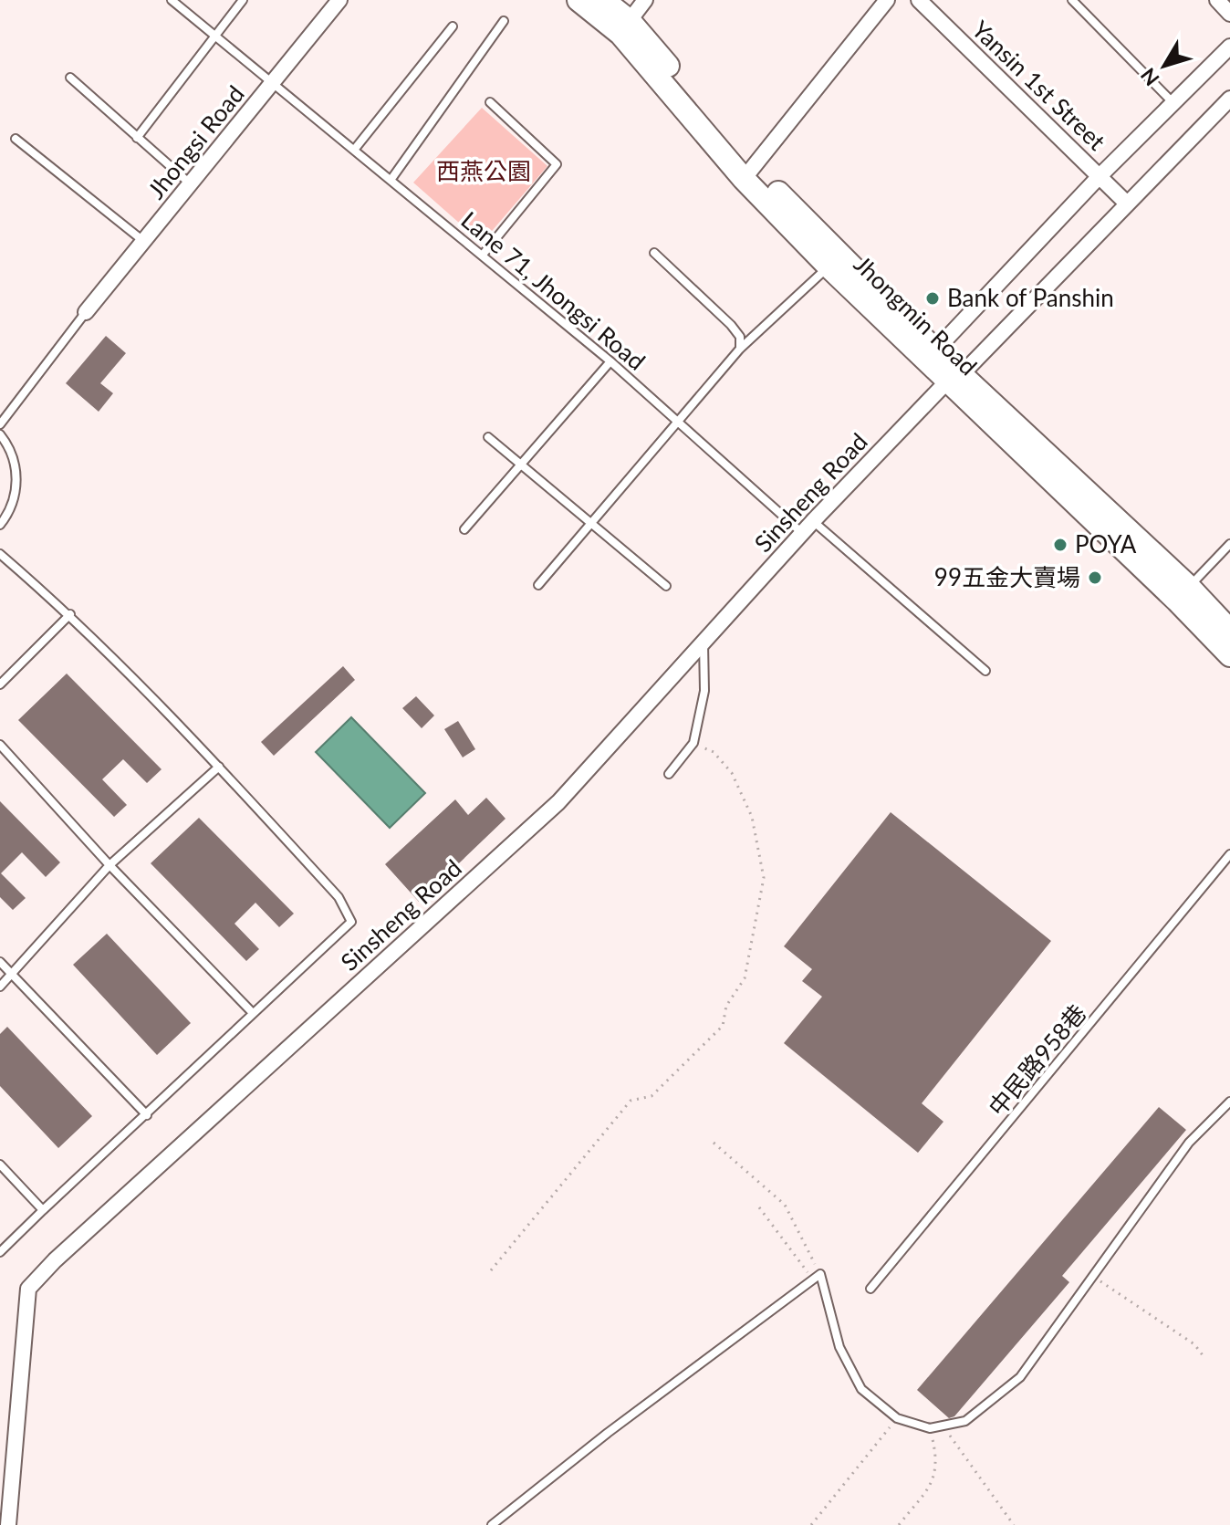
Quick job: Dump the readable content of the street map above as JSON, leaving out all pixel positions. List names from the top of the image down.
{
  "streets": {
    "main road": ["Jhongmin Road"],
    "street": ["Yansin 1st Street", "Jhongsi Road", "Sinsheng Road"],
    "lane": ["Lane 71, Jhongsi Road", "中民路958巷"]
  },
  "crossings": [
    ["Yansin 1st Street", "Sinsheng Road"],
    ["Jhongsi Road", "Lane 71, Jhongsi Road"],
    ["Lane 71, Jhongsi Road", "Sinsheng Road"],
    ["Jhongmin Road", "Sinsheng Road"]
  ],
  "parks": ["西燕公園"],
  "places": ["Bank of Panshin", "POYA", "99五金大賣場"],
  "north": "bottom left"
}
